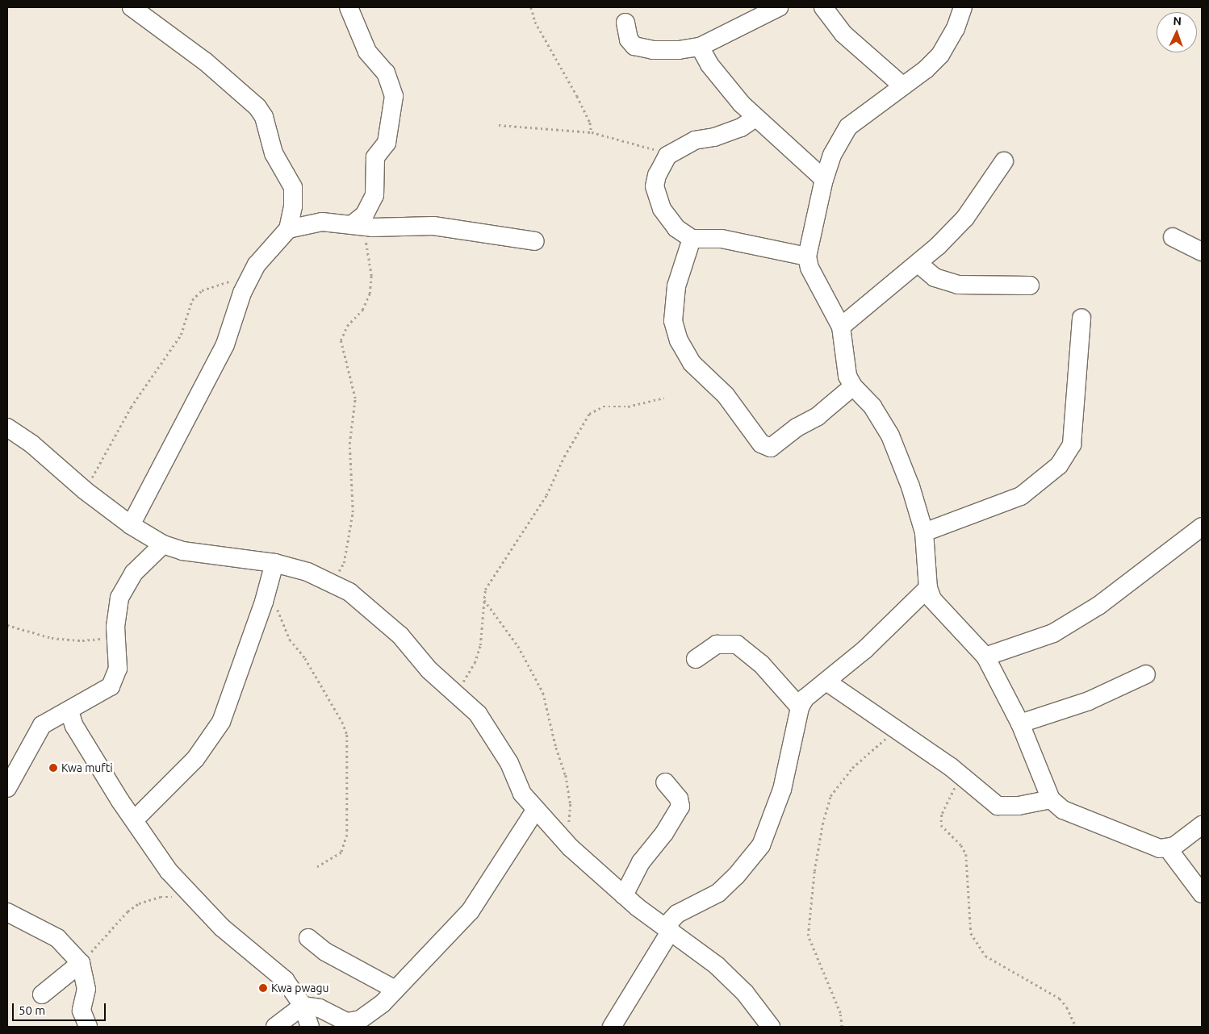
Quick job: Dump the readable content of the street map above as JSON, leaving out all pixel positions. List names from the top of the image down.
{
  "places": ["Kwa mufti", "Kwa pwagu"],
  "scale_bar": "50 m",
  "north": "top"
}
